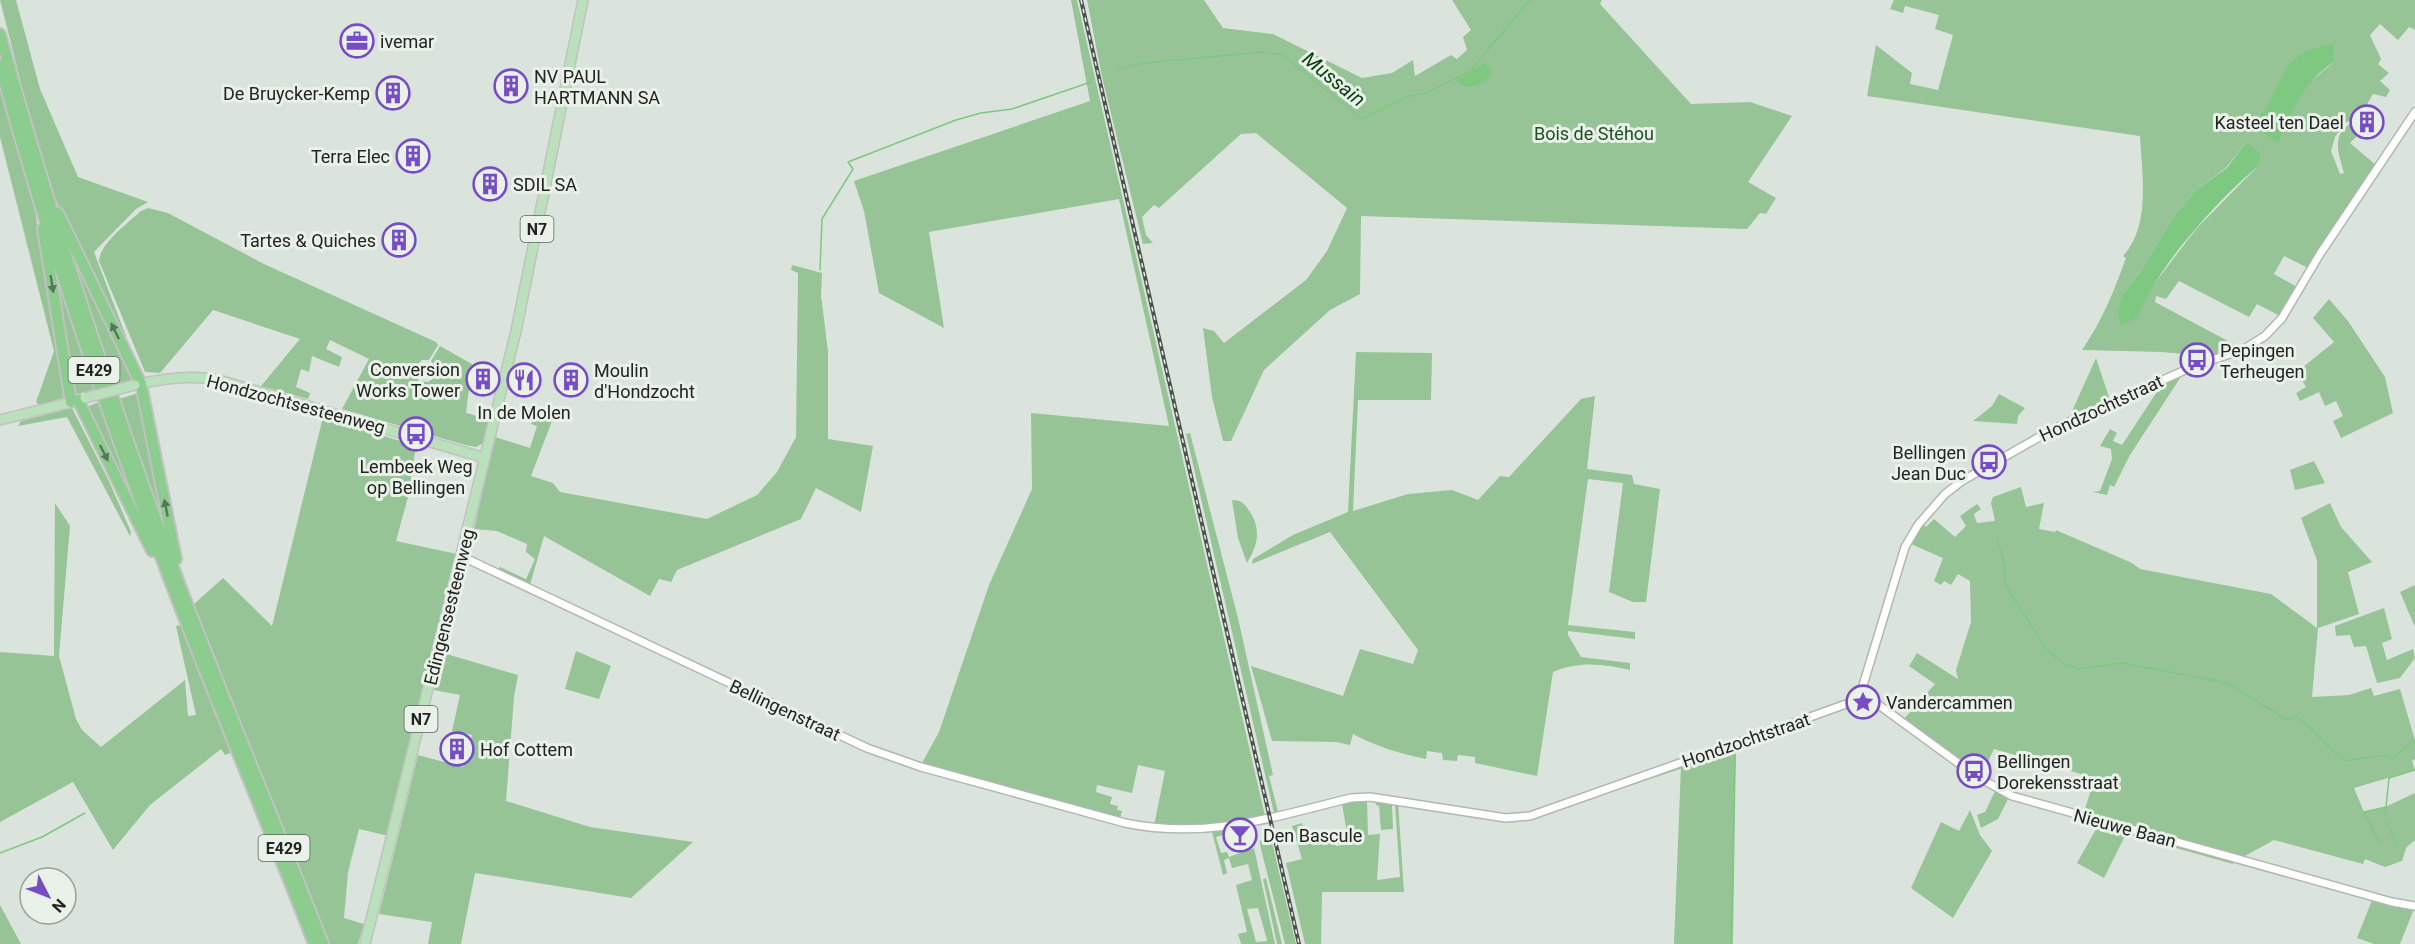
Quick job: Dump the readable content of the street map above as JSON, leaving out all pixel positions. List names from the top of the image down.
{
  "streets": {
    "highway": ["E429"],
    "main road": ["N7", "Hondzochtsesteenweg", "Edingensesteenweg"],
    "street": ["Hondzochtstraat", "Bellingenstraat", "Nieuwe Baan"]
  },
  "crossings": [
    ["Hondzochtsesteenweg", "Edingensesteenweg"],
    ["Hondzochtstraat", "Bellingenstraat"],
    ["Hondzochtstraat", "Nieuwe Baan"],
    ["Edingensesteenweg", "Bellingenstraat"]
  ],
  "water": ["Mussain"],
  "parks": ["Bois de Stéhou"],
  "places": {
    "office": ["ivemar"],
    "building": [
      "NV PAUL HARTMANN SA",
      "De Bruycker-Kemp",
      "Kasteel ten Dael",
      "Terra Elec",
      "SDIL SA",
      "Tartes & Quiches",
      "Conversion Works Tower",
      "Moulin d'Hondzocht",
      "Hof Cottem"
    ],
    "bus stop": [
      "Pepingen Terheugen",
      "Lembeek Weg op Bellingen",
      "Bellingen Jean Duc",
      "Bellingen Dorekensstraat"
    ],
    "restaurant": ["In de Molen"],
    "place": ["Vandercammen"],
    "bar": ["Den Bascule"]
  },
  "north": "bottom right"
}
